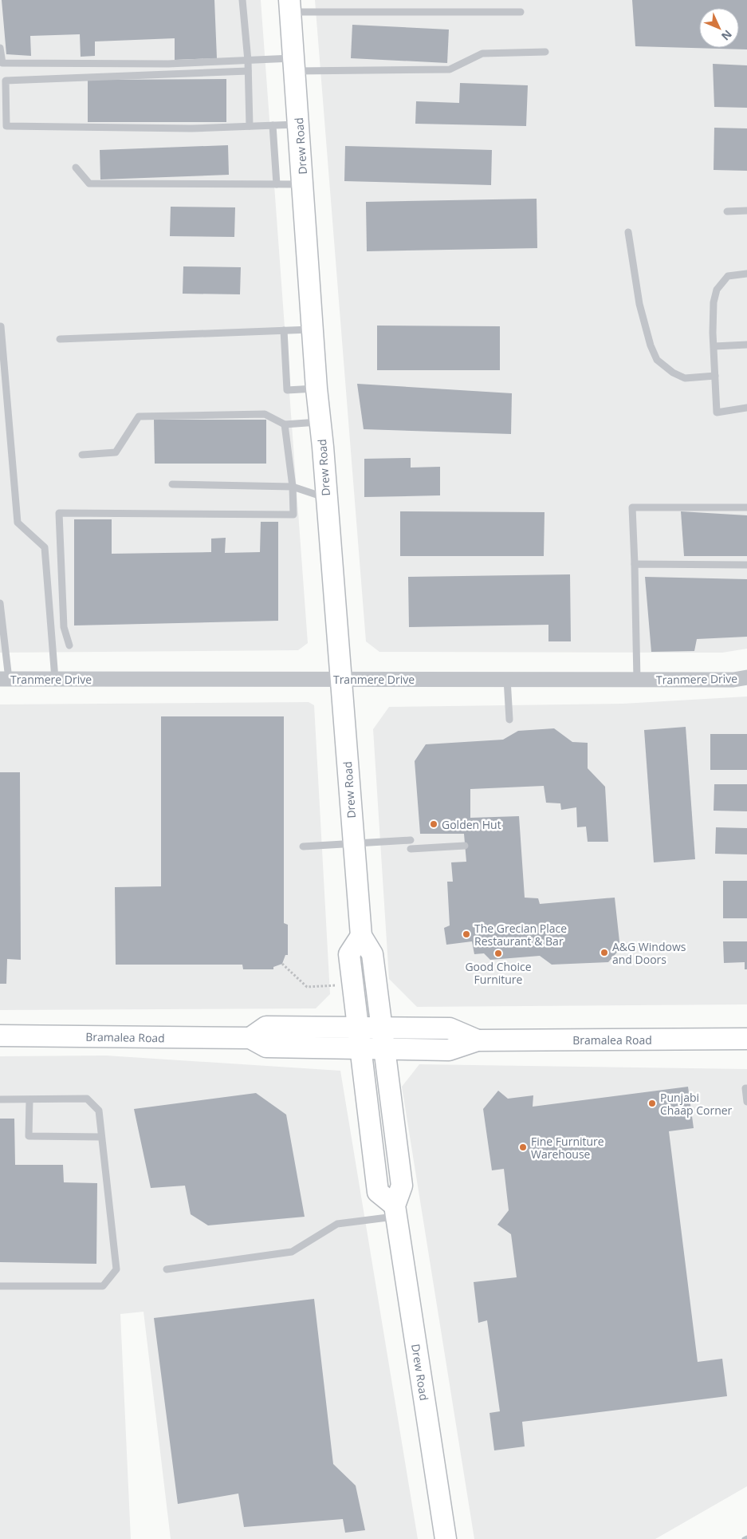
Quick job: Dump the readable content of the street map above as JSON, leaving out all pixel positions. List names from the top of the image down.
{
  "streets": {
    "street": ["Drew Road", "Tranmere Drive", "Bramalea Road"]
  },
  "crossings": [
    ["Drew Road", "Tranmere Drive"],
    ["Drew Road", "Bramalea Road"]
  ],
  "places": [
    "Golden Hut",
    "The Grecian Place Restaurant & Bar",
    "A&G Windows and Doors",
    "Good Choice Furniture",
    "Punjabi Chaap Corner",
    "Fine Furniture Warehouse"
  ],
  "north": "bottom right"
}
